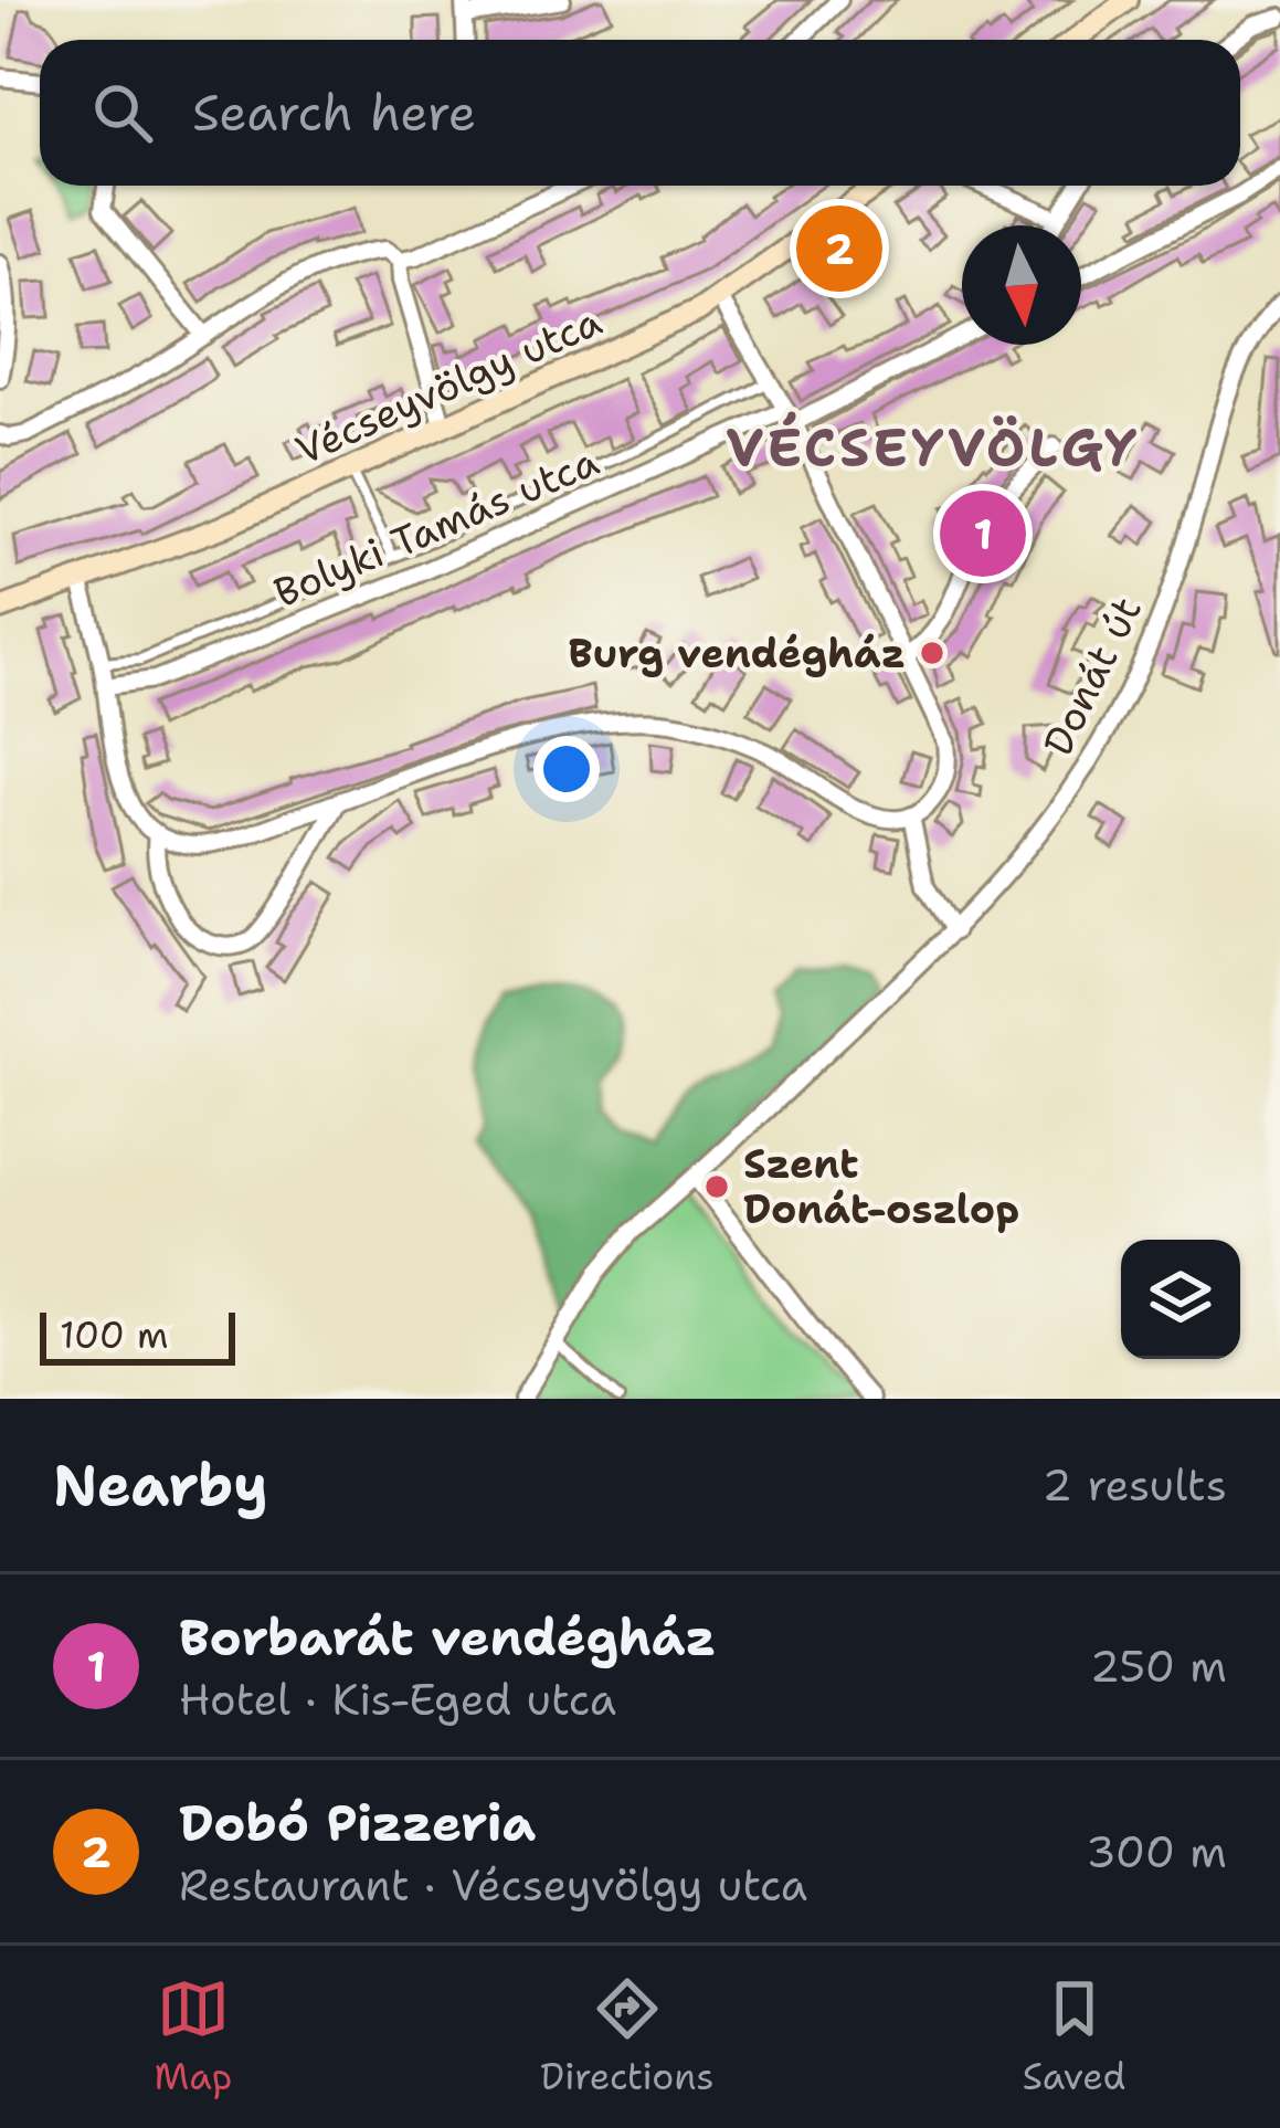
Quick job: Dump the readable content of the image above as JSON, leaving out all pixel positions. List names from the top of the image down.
{
  "streets": {
    "main road": ["Vécseyvölgy utca"],
    "street": ["Bolyki Tamás utca", "Donát út"]
  },
  "districts": ["VÉCSEYVÖLGY"],
  "places": ["Burg vendégház", "Szent Donát-oszlop"],
  "scale_bar": "100 m",
  "north": "bottom",
  "page": {
    "search": "Search here",
    "pins": ["2", "1"],
    "scale": "100 m",
    "heading": ["Nearby", "2 results"],
    "list": [
      {
        "mark": "1",
        "name": "Borbarát vendégház",
        "note": "Hotel · Kis-Eged utca",
        "value": "250 m"
      },
      {
        "mark": "2",
        "name": "Dobó Pizzeria",
        "note": "Restaurant · Vécseyvölgy utca",
        "value": "300 m"
      }
    ],
    "nav": ["Map", "Directions", "Saved"]
  }
}
